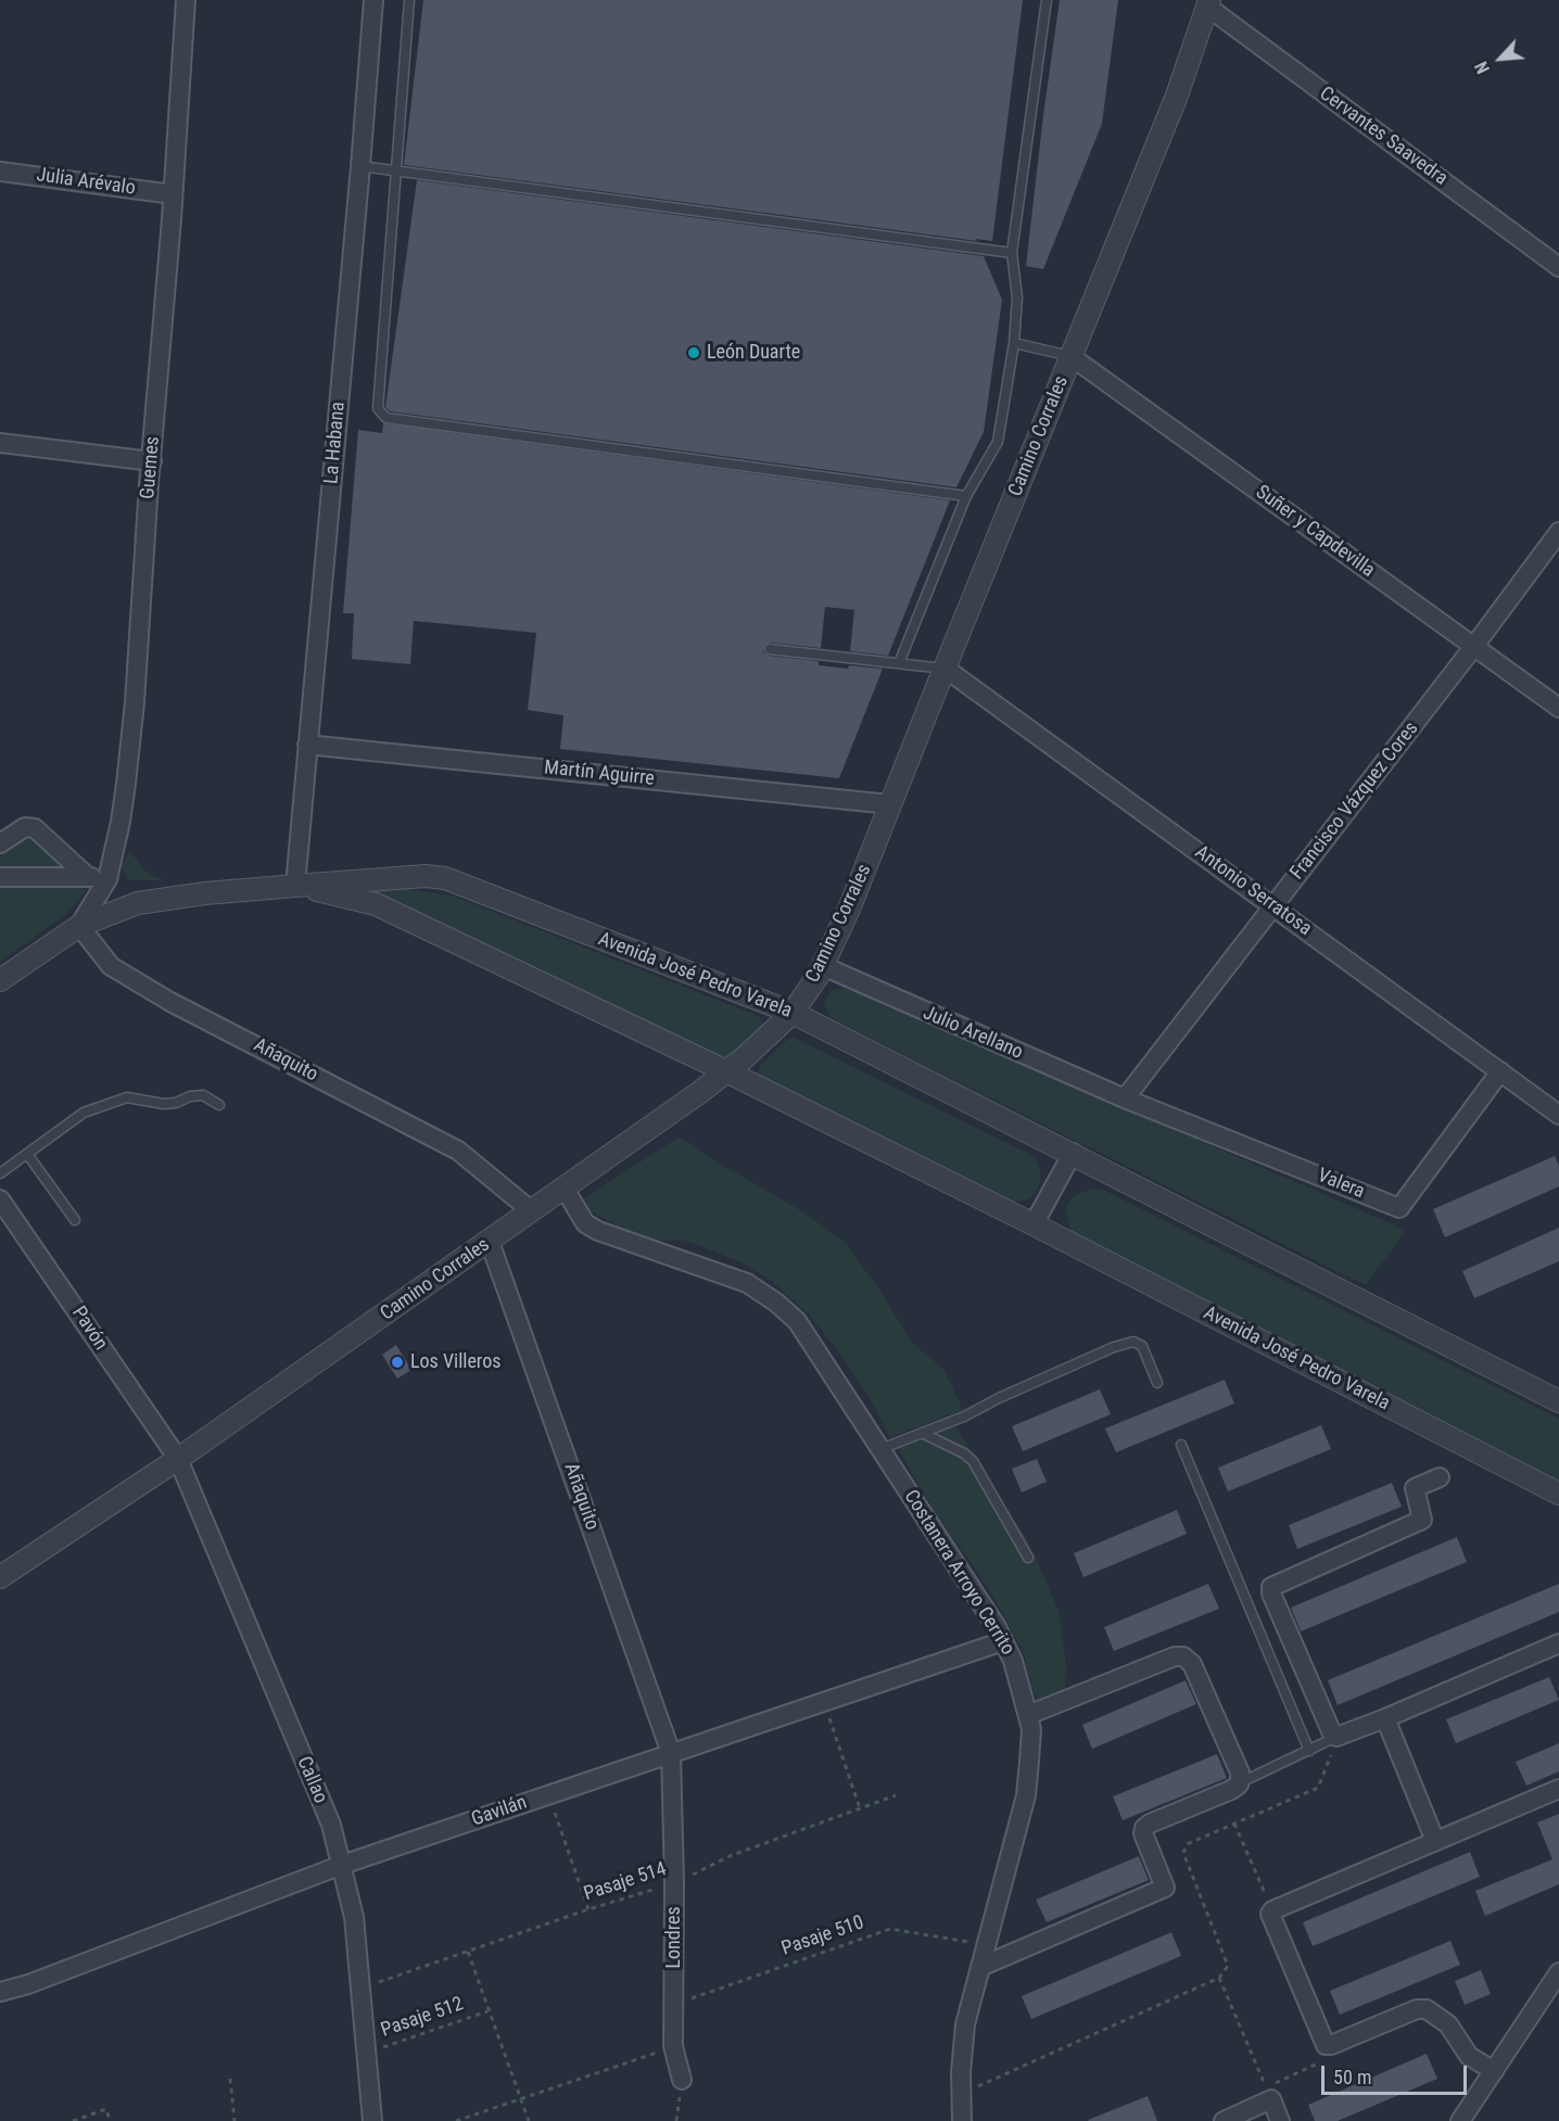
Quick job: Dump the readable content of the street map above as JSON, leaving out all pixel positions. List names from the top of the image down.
{
  "streets": {
    "street": [
      "Cervantes Saavedra",
      "Julia Arévalo",
      "Camino Corrales",
      "La Habana",
      "Guemes",
      "Suñer y Capdevilla",
      "Martín Aguirre",
      "Francisco Vázquez Cores",
      "Antonio Serratosa",
      "Avenida José Pedro Varela",
      "Julio Arellano",
      "Añaquito",
      "Valera",
      "Pavón",
      "Costanera Arroyo Cerrito",
      "Callao",
      "Gavilán",
      "Londres"
    ],
    "path": ["Pasaje 514", "Pasaje 510", "Pasaje 512"]
  },
  "crossings": [
    ["Cervantes Saavedra", "Camino Corrales"],
    ["Julia Arévalo", "Guemes"],
    ["Camino Corrales", "Suñer y Capdevilla"],
    ["Camino Corrales", "Martín Aguirre"],
    ["Camino Corrales", "Antonio Serratosa"],
    ["Camino Corrales", "Avenida José Pedro Varela"],
    ["Camino Corrales", "Julio Arellano"],
    ["Camino Corrales", "Añaquito"],
    ["Camino Corrales", "Pavón"],
    ["Camino Corrales", "Costanera Arroyo Cerrito"],
    ["Camino Corrales", "Callao"],
    ["La Habana", "Martín Aguirre"],
    ["La Habana", "Avenida José Pedro Varela"],
    ["Guemes", "Avenida José Pedro Varela"],
    ["Guemes", "Añaquito"],
    ["Suñer y Capdevilla", "Francisco Vázquez Cores"],
    ["Francisco Vázquez Cores", "Antonio Serratosa"],
    ["Francisco Vázquez Cores", "Julio Arellano"],
    ["Francisco Vázquez Cores", "Valera"],
    ["Antonio Serratosa", "Valera"],
    ["Avenida José Pedro Varela", "Añaquito"],
    ["Julio Arellano", "Valera"],
    ["Añaquito", "Gavilán"],
    ["Añaquito", "Londres"],
    ["Pavón", "Callao"],
    ["Costanera Arroyo Cerrito", "Gavilán"],
    ["Costanera Arroyo Cerrito", "Pasaje 510"],
    ["Callao", "Gavilán"],
    ["Callao", "Pasaje 514"],
    ["Callao", "Pasaje 512"],
    ["Gavilán", "Londres"],
    ["Pasaje 514", "Londres"],
    ["Pasaje 510", "Londres"]
  ],
  "places": ["León Duarte", "Los Villeros"],
  "scale_bar": "50 m",
  "north": "bottom left"
}
